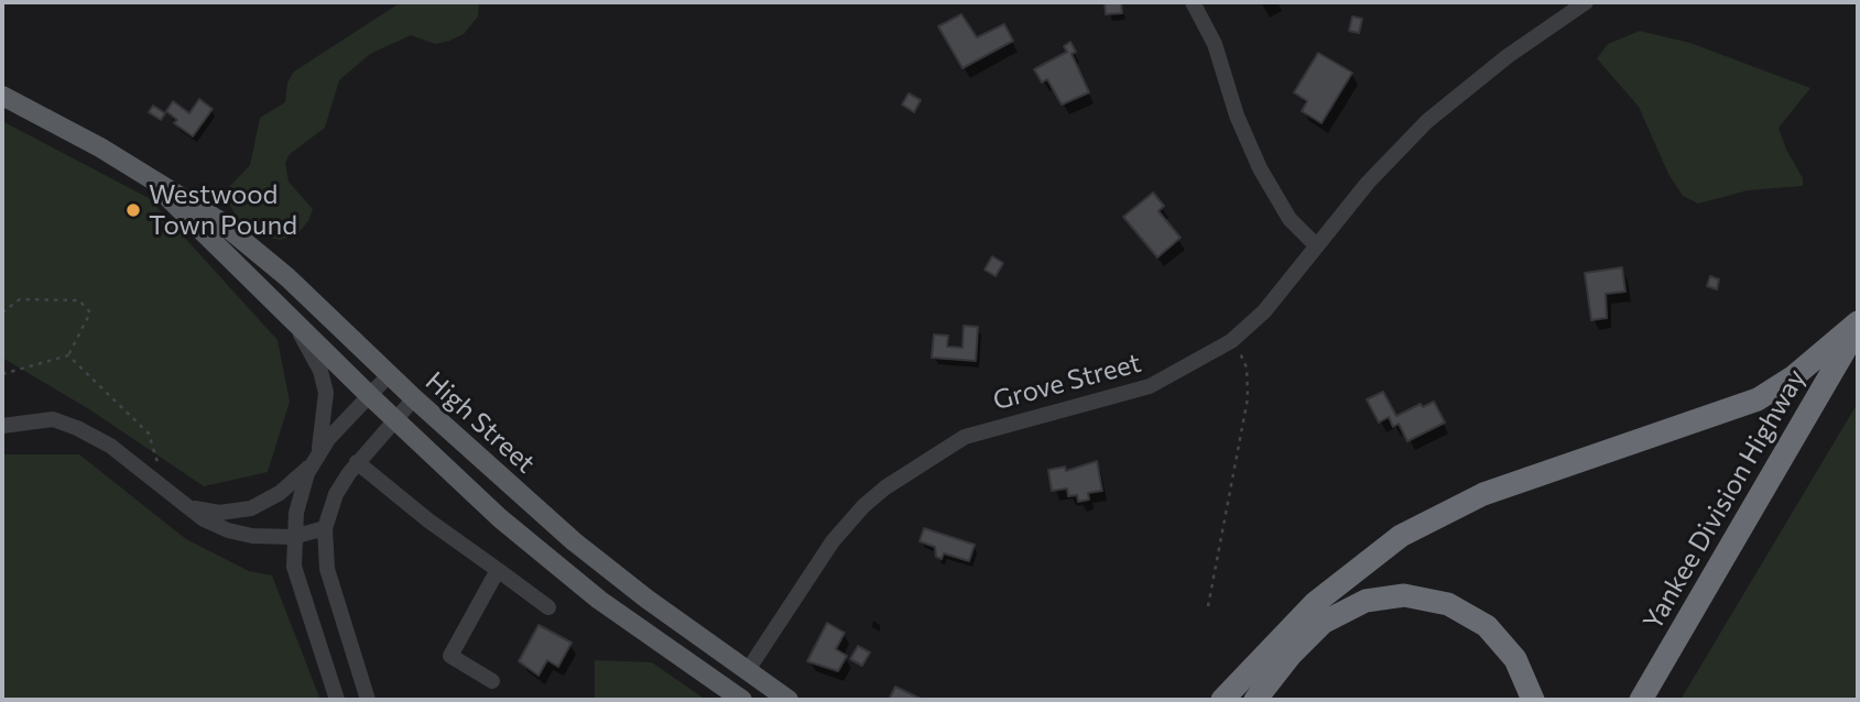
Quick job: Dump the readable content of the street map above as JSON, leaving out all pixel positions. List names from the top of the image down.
{
  "streets": {
    "highway": ["Yankee Division Highway"],
    "main road": ["High Street"],
    "street": ["Grove Street"]
  },
  "crossings": [
    ["Grove Street", "High Street"]
  ],
  "places": ["Westwood Town Pound"]
}
